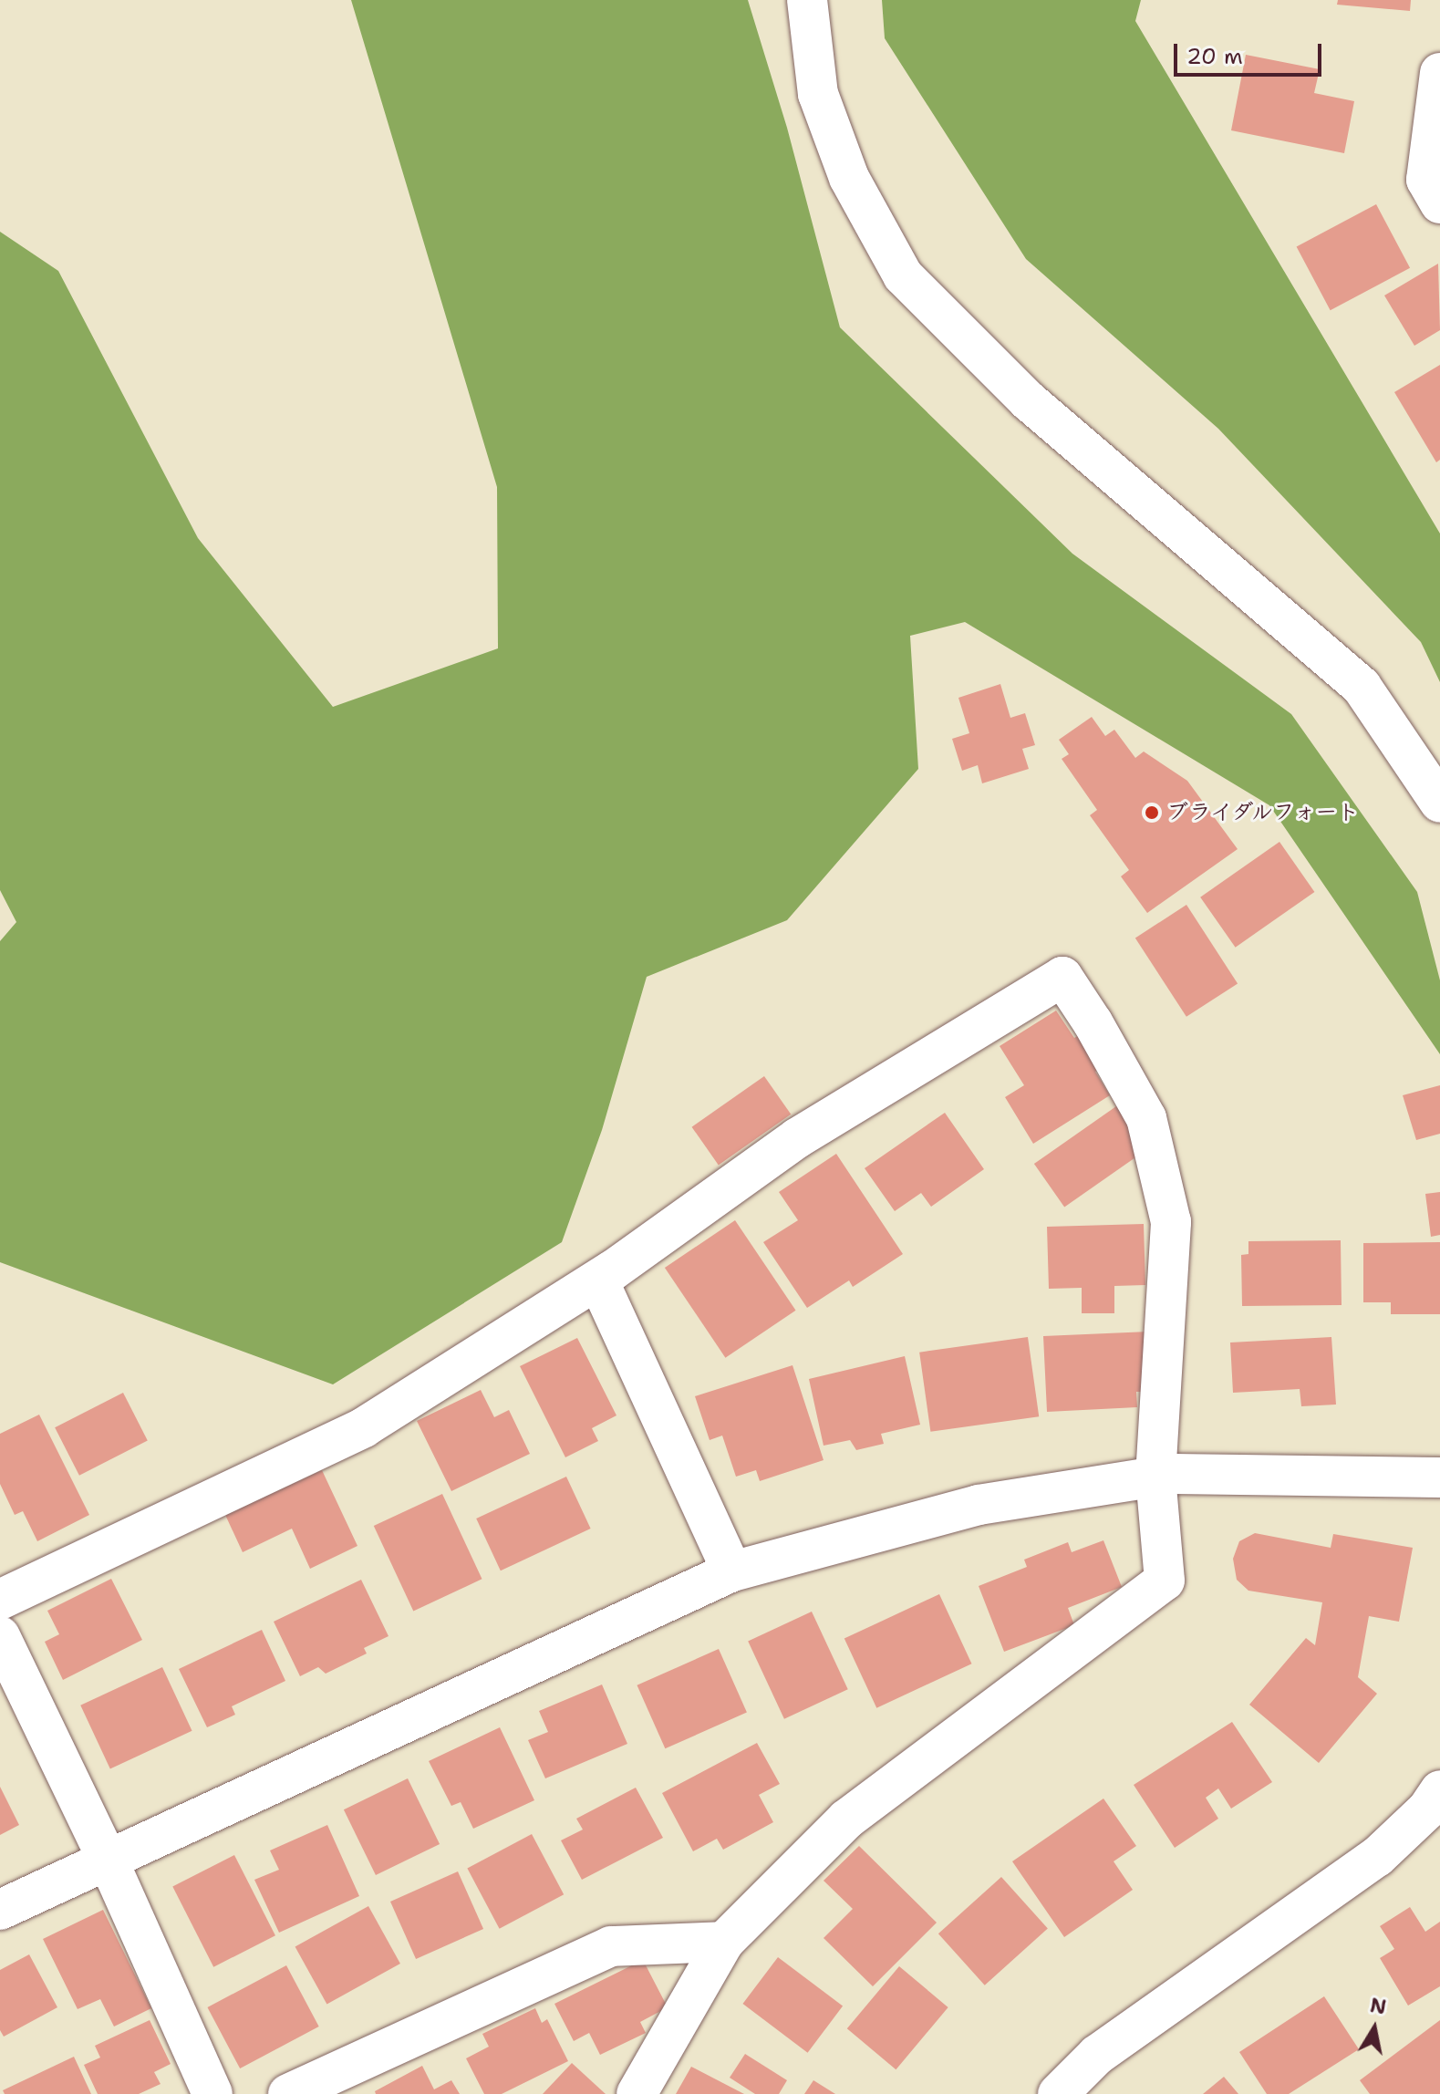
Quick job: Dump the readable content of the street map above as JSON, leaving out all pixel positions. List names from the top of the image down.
{
  "places": ["ブライダルフォート"],
  "scale_bar": "20 m",
  "north": "top"
}
